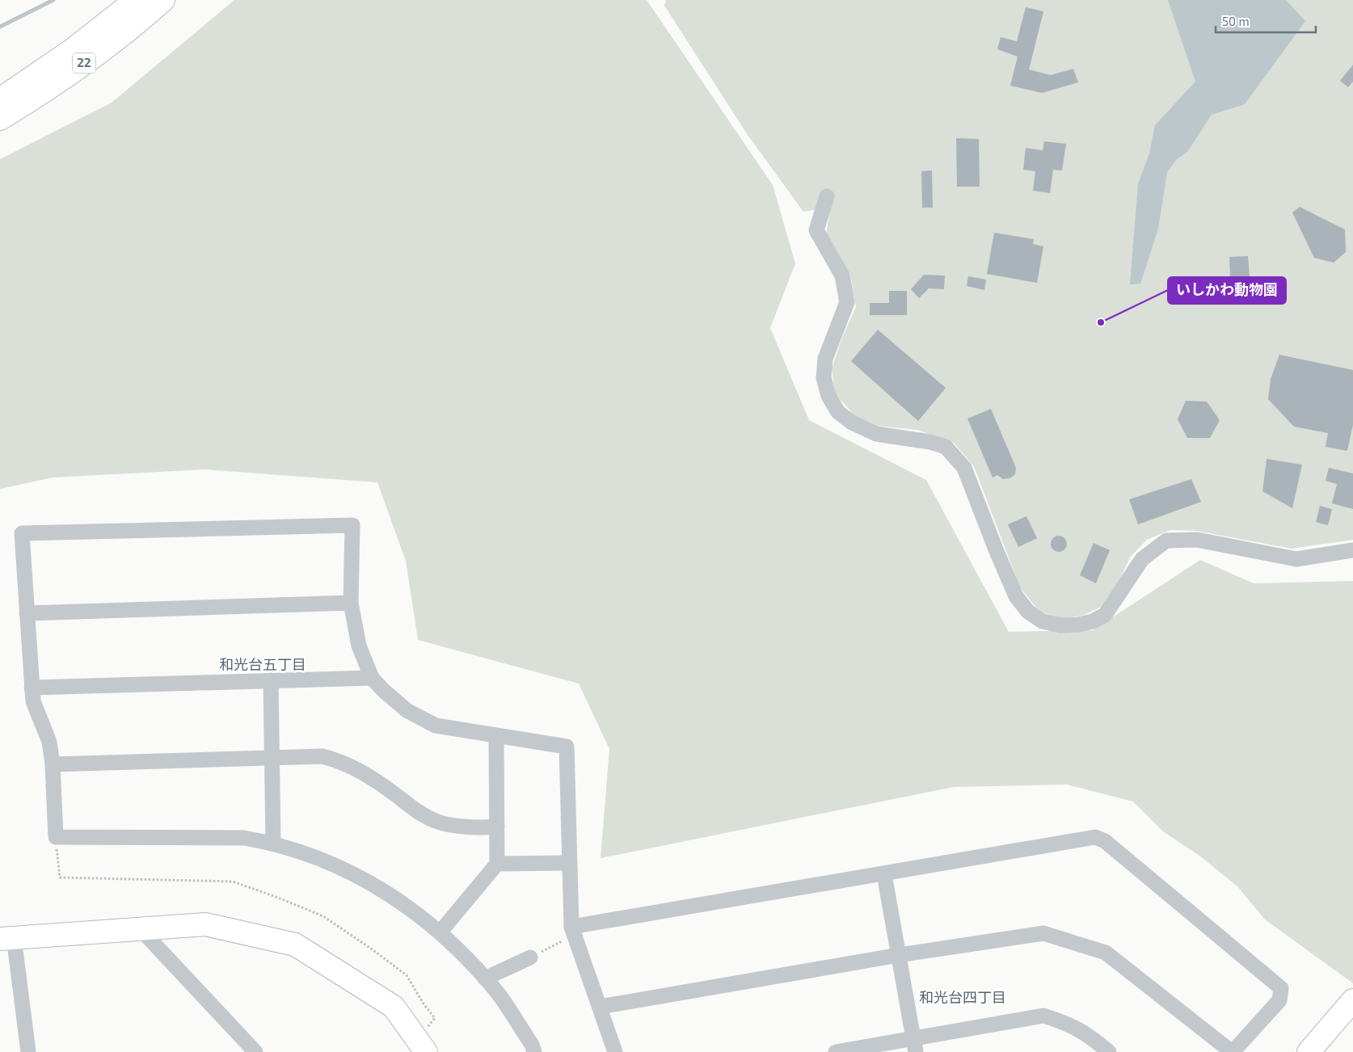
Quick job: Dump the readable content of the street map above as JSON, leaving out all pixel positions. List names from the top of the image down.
{
  "streets": {
    "street": ["22"]
  },
  "districts": ["和光台五丁目", "和光台四丁目"],
  "places": ["いしかわ動物園"],
  "scale_bar": "50 m"
}
